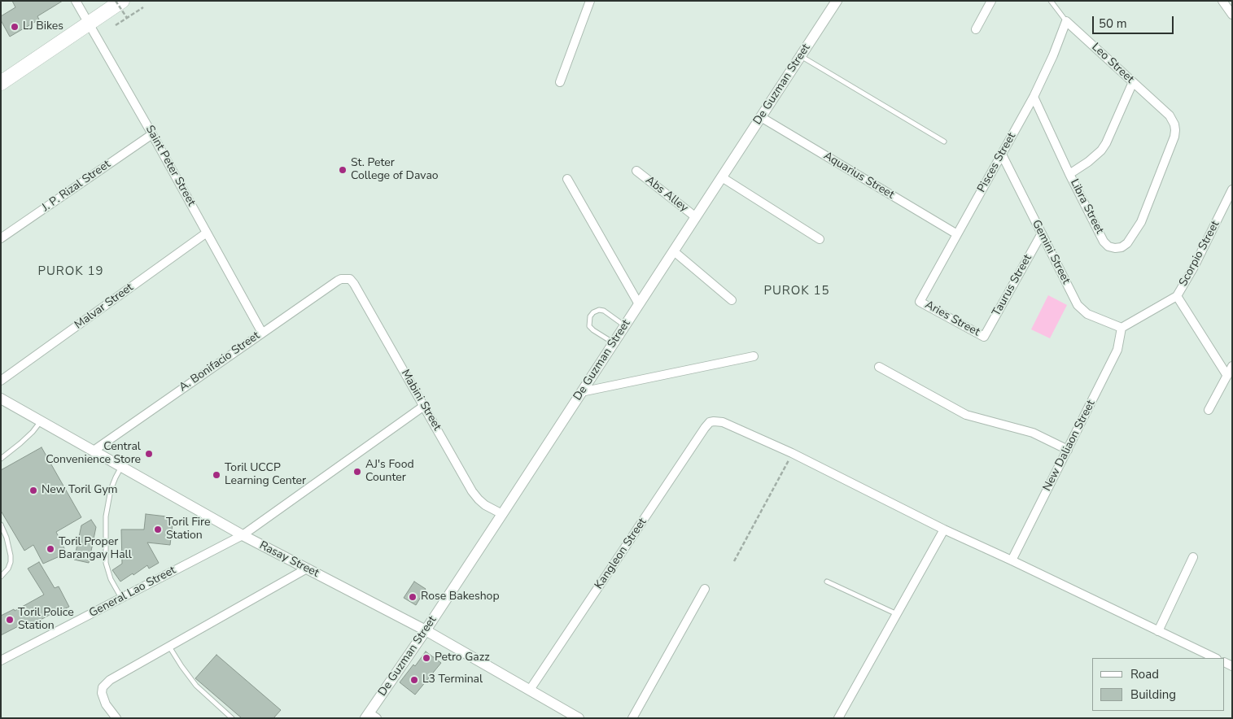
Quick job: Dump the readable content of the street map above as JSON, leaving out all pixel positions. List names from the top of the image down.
{
  "streets": {
    "street": [
      "Leo Street",
      "De Guzman Street",
      "Pisces Street",
      "Saint Peter Street",
      "Aquarius Street",
      "J. P. Rizal Street",
      "Abs Alley",
      "Libra Street",
      "Gemini Street",
      "Scorpio Street",
      "Taurus Street",
      "Malvar Street",
      "Aries Street",
      "A. Bonifacio Street",
      "Mabini Street",
      "New Daliaon Street",
      "Kangleon Street",
      "Rasay Street",
      "General Lao Street"
    ]
  },
  "crossings": [
    ["Leo Street", "Pisces Street"],
    ["Leo Street", "Libra Street"],
    ["De Guzman Street", "Aquarius Street"],
    ["De Guzman Street", "Abs Alley"],
    ["De Guzman Street", "Mabini Street"],
    ["De Guzman Street", "Rasay Street"],
    ["Pisces Street", "Aquarius Street"],
    ["Pisces Street", "Libra Street"],
    ["Pisces Street", "Gemini Street"],
    ["Pisces Street", "Aries Street"],
    ["Saint Peter Street", "J. P. Rizal Street"],
    ["Saint Peter Street", "Malvar Street"],
    ["Saint Peter Street", "A. Bonifacio Street"],
    ["Gemini Street", "Taurus Street"],
    ["Gemini Street", "New Daliaon Street"],
    ["Taurus Street", "Aries Street"],
    ["A. Bonifacio Street", "Mabini Street"],
    ["A. Bonifacio Street", "Rasay Street"],
    ["Mabini Street", "General Lao Street"],
    ["Kangleon Street", "Rasay Street"],
    ["Rasay Street", "General Lao Street"]
  ],
  "districts": ["PUROK 19", "PUROK 15"],
  "places": [
    "LJ Bikes",
    "St. Peter College of Davao",
    "Central Convenience Store",
    "AJ's Food Counter",
    "Toril UCCP Learning Center",
    "New Toril Gym",
    "Toril Fire Station",
    "Toril Proper Barangay Hall",
    "Rose Bakeshop",
    "Toril Police Station",
    "Petro Gazz",
    "L3 Terminal"
  ],
  "legend": ["Road", "Building"],
  "scale_bar": "50 m"
}
